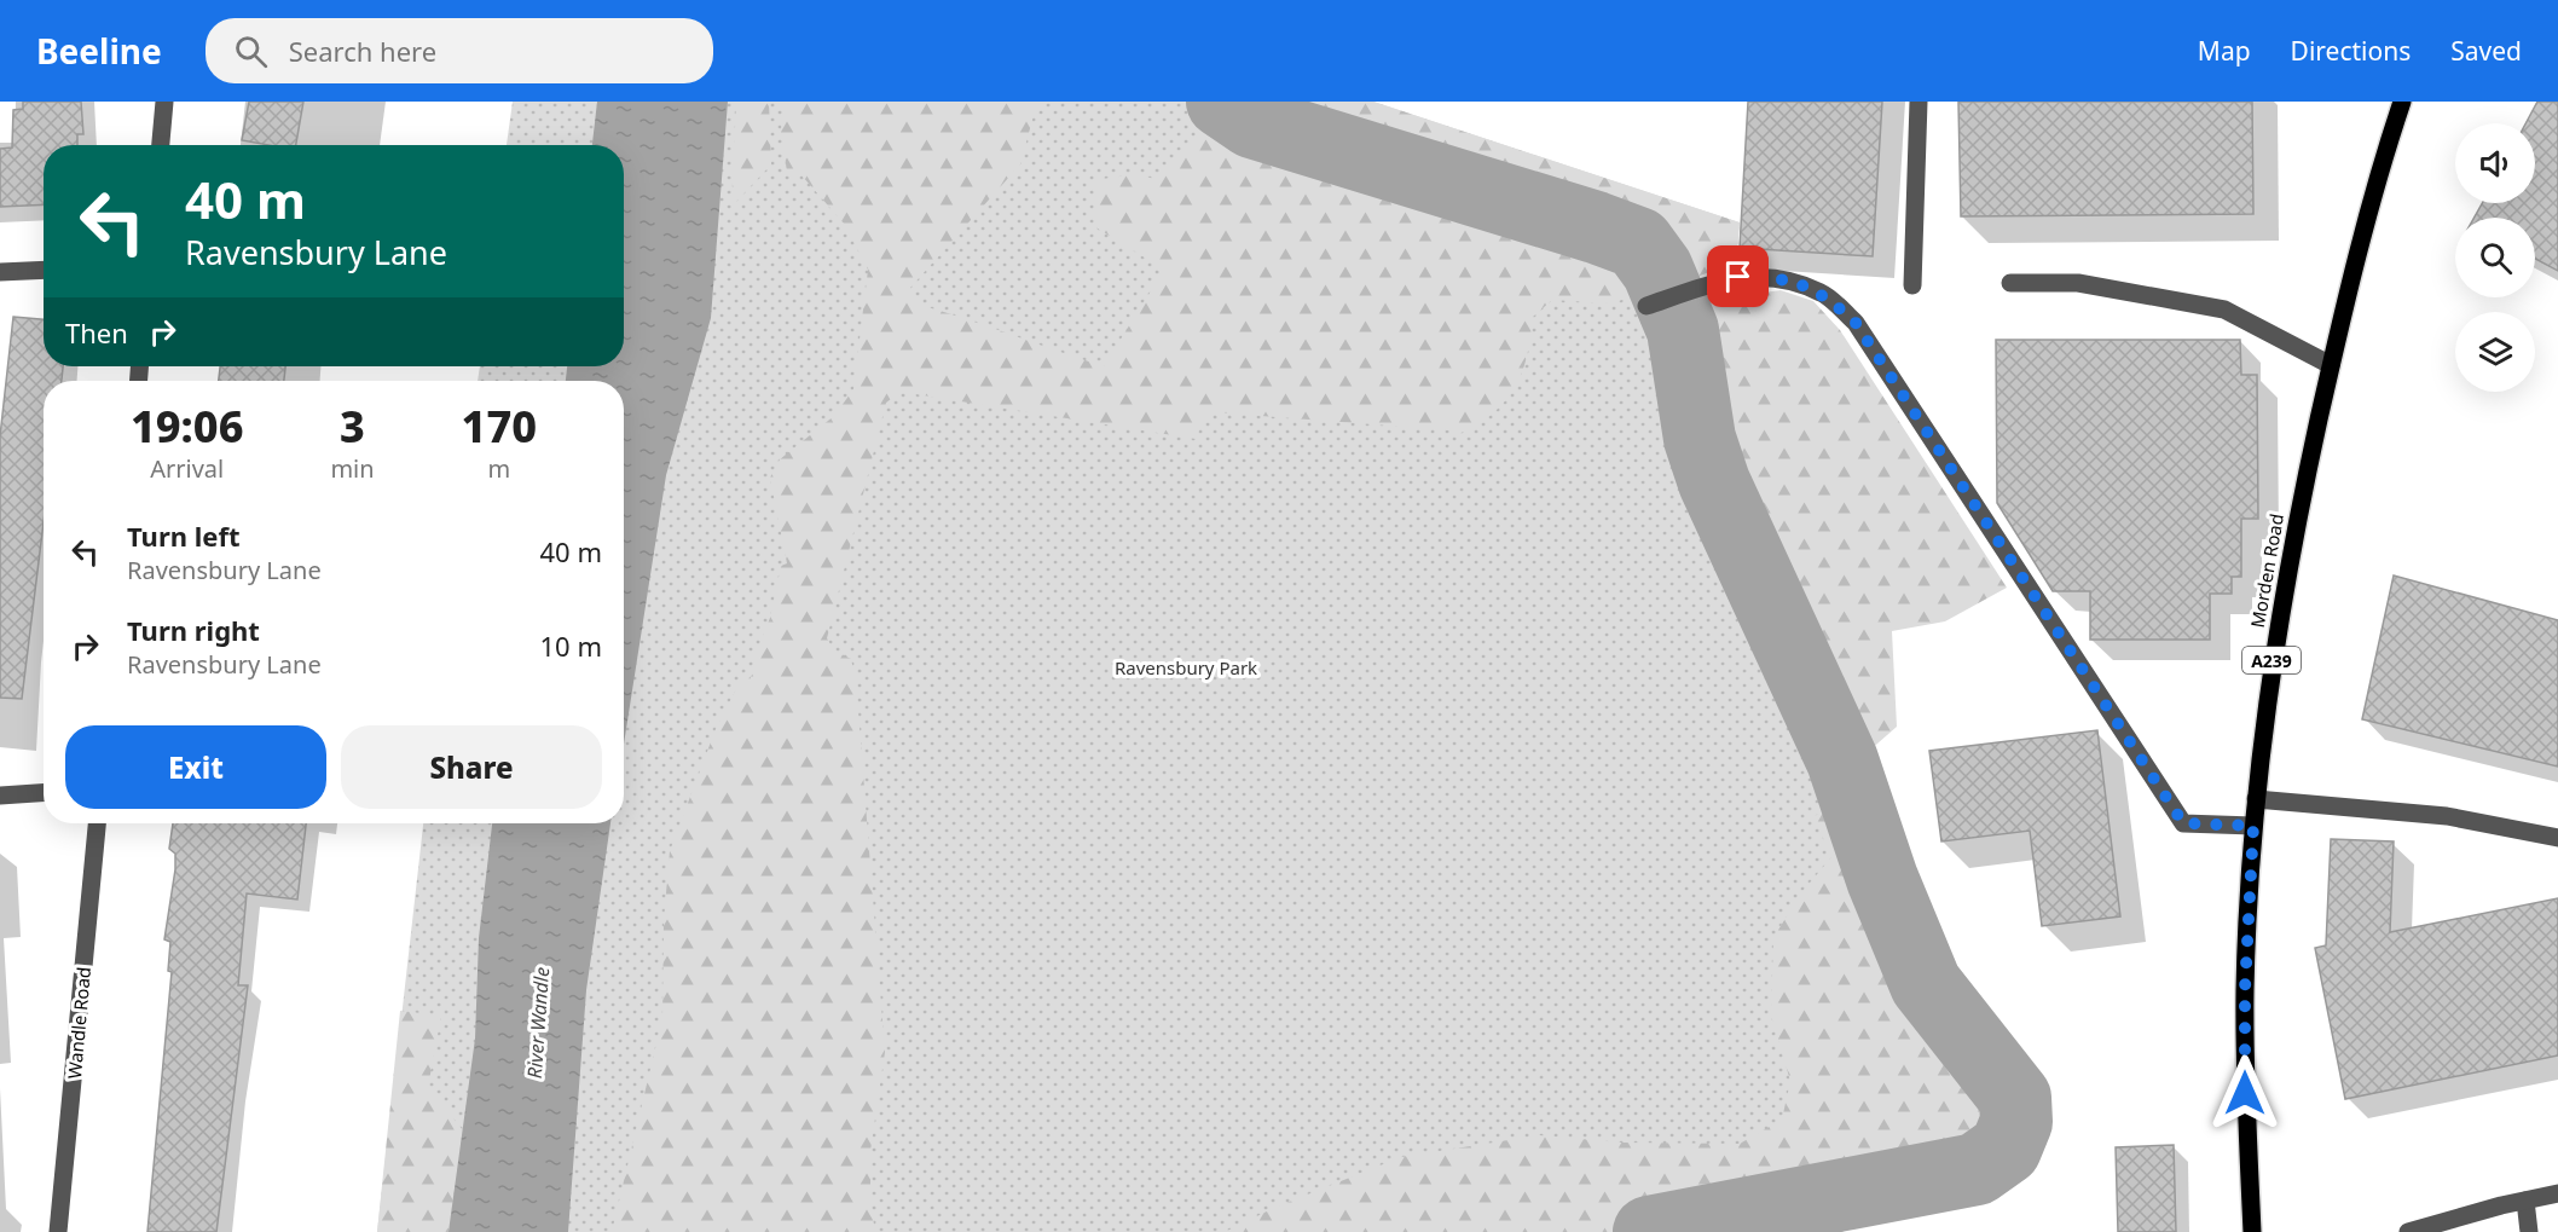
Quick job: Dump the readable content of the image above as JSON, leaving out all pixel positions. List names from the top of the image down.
{
  "streets": {
    "main road": ["Morden Road", "A239"],
    "street": ["Wandle Road"]
  },
  "water": ["River Wandle"],
  "parks": ["Ravensbury Park"],
  "page": {
    "header": "Beeline",
    "search": "Search here",
    "nav": ["Map", "Directions", "Saved"],
    "turn": ["40 m", "Ravensbury Lane"],
    "then": "Then",
    "eta": [
      "19:06",
      "Arrival",
      "3",
      "min",
      "170",
      "m"
    ],
    "list": [
      {
        "name": "Turn left",
        "note": "Ravensbury Lane",
        "value": "40 m"
      },
      {
        "name": "Turn right",
        "note": "Ravensbury Lane",
        "value": "10 m"
      }
    ],
    "buttons": ["Exit", "Share"]
  }
}
